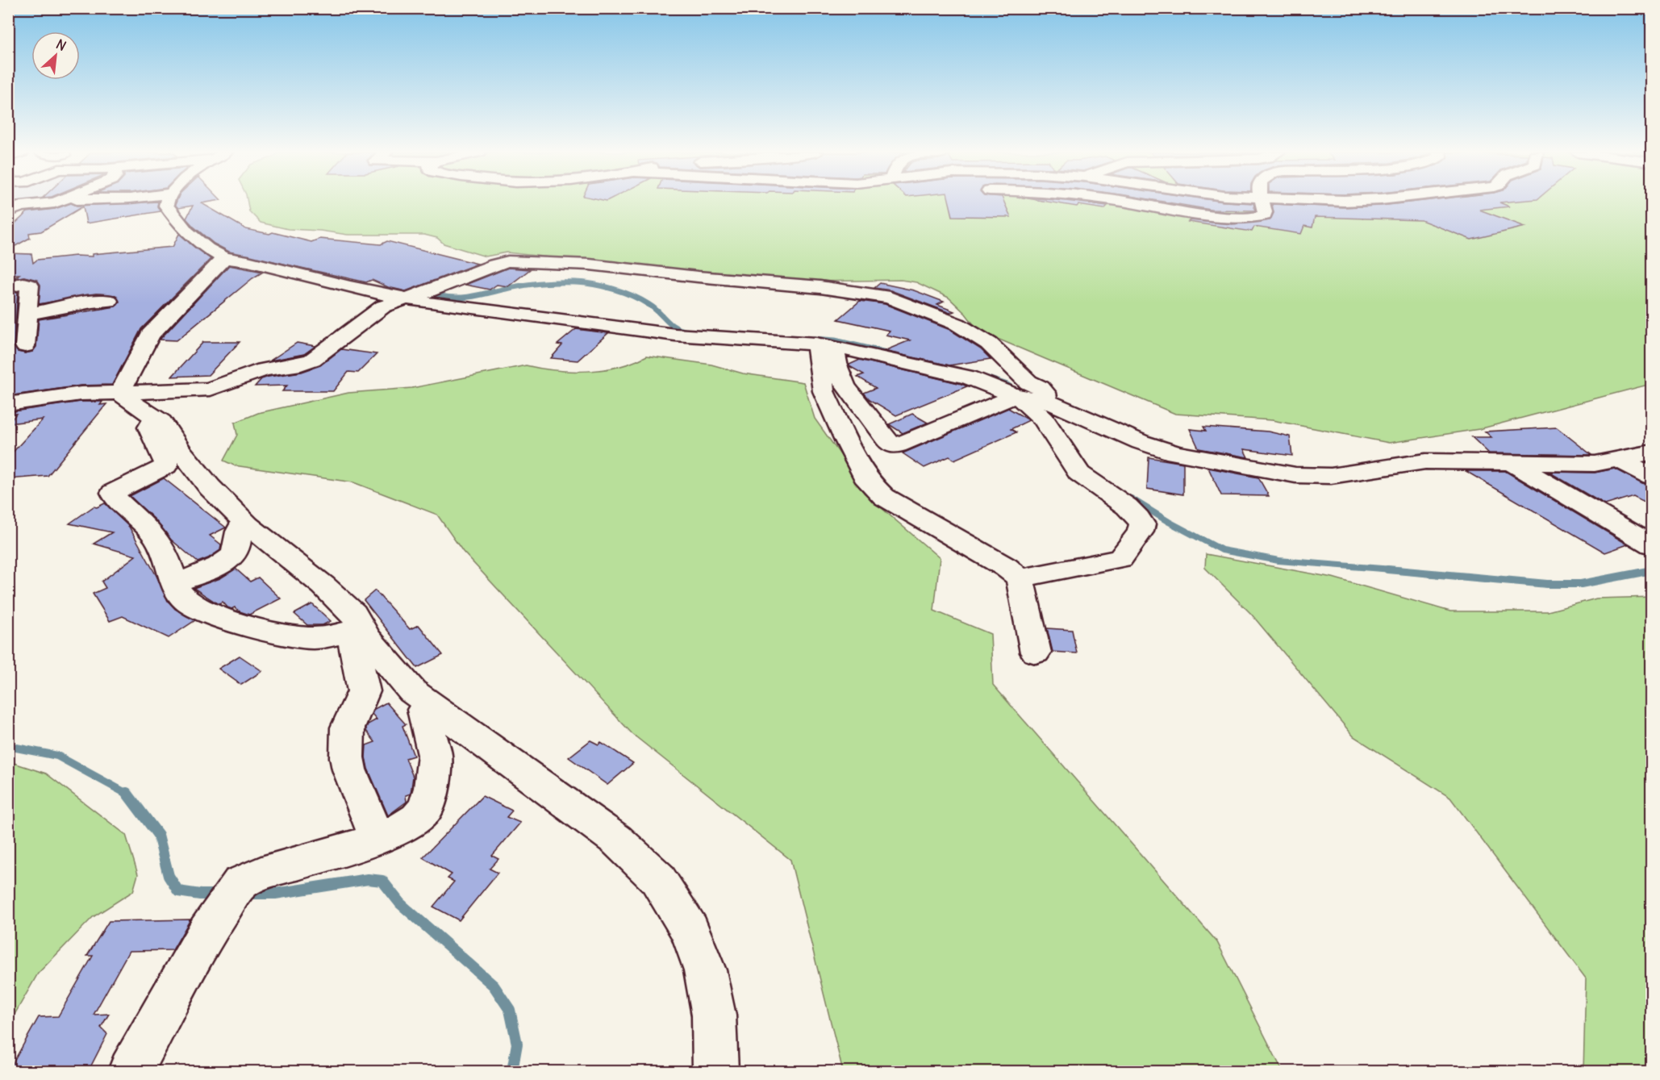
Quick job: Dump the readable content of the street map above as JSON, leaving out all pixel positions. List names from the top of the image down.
{
  "north": "top right"
}
